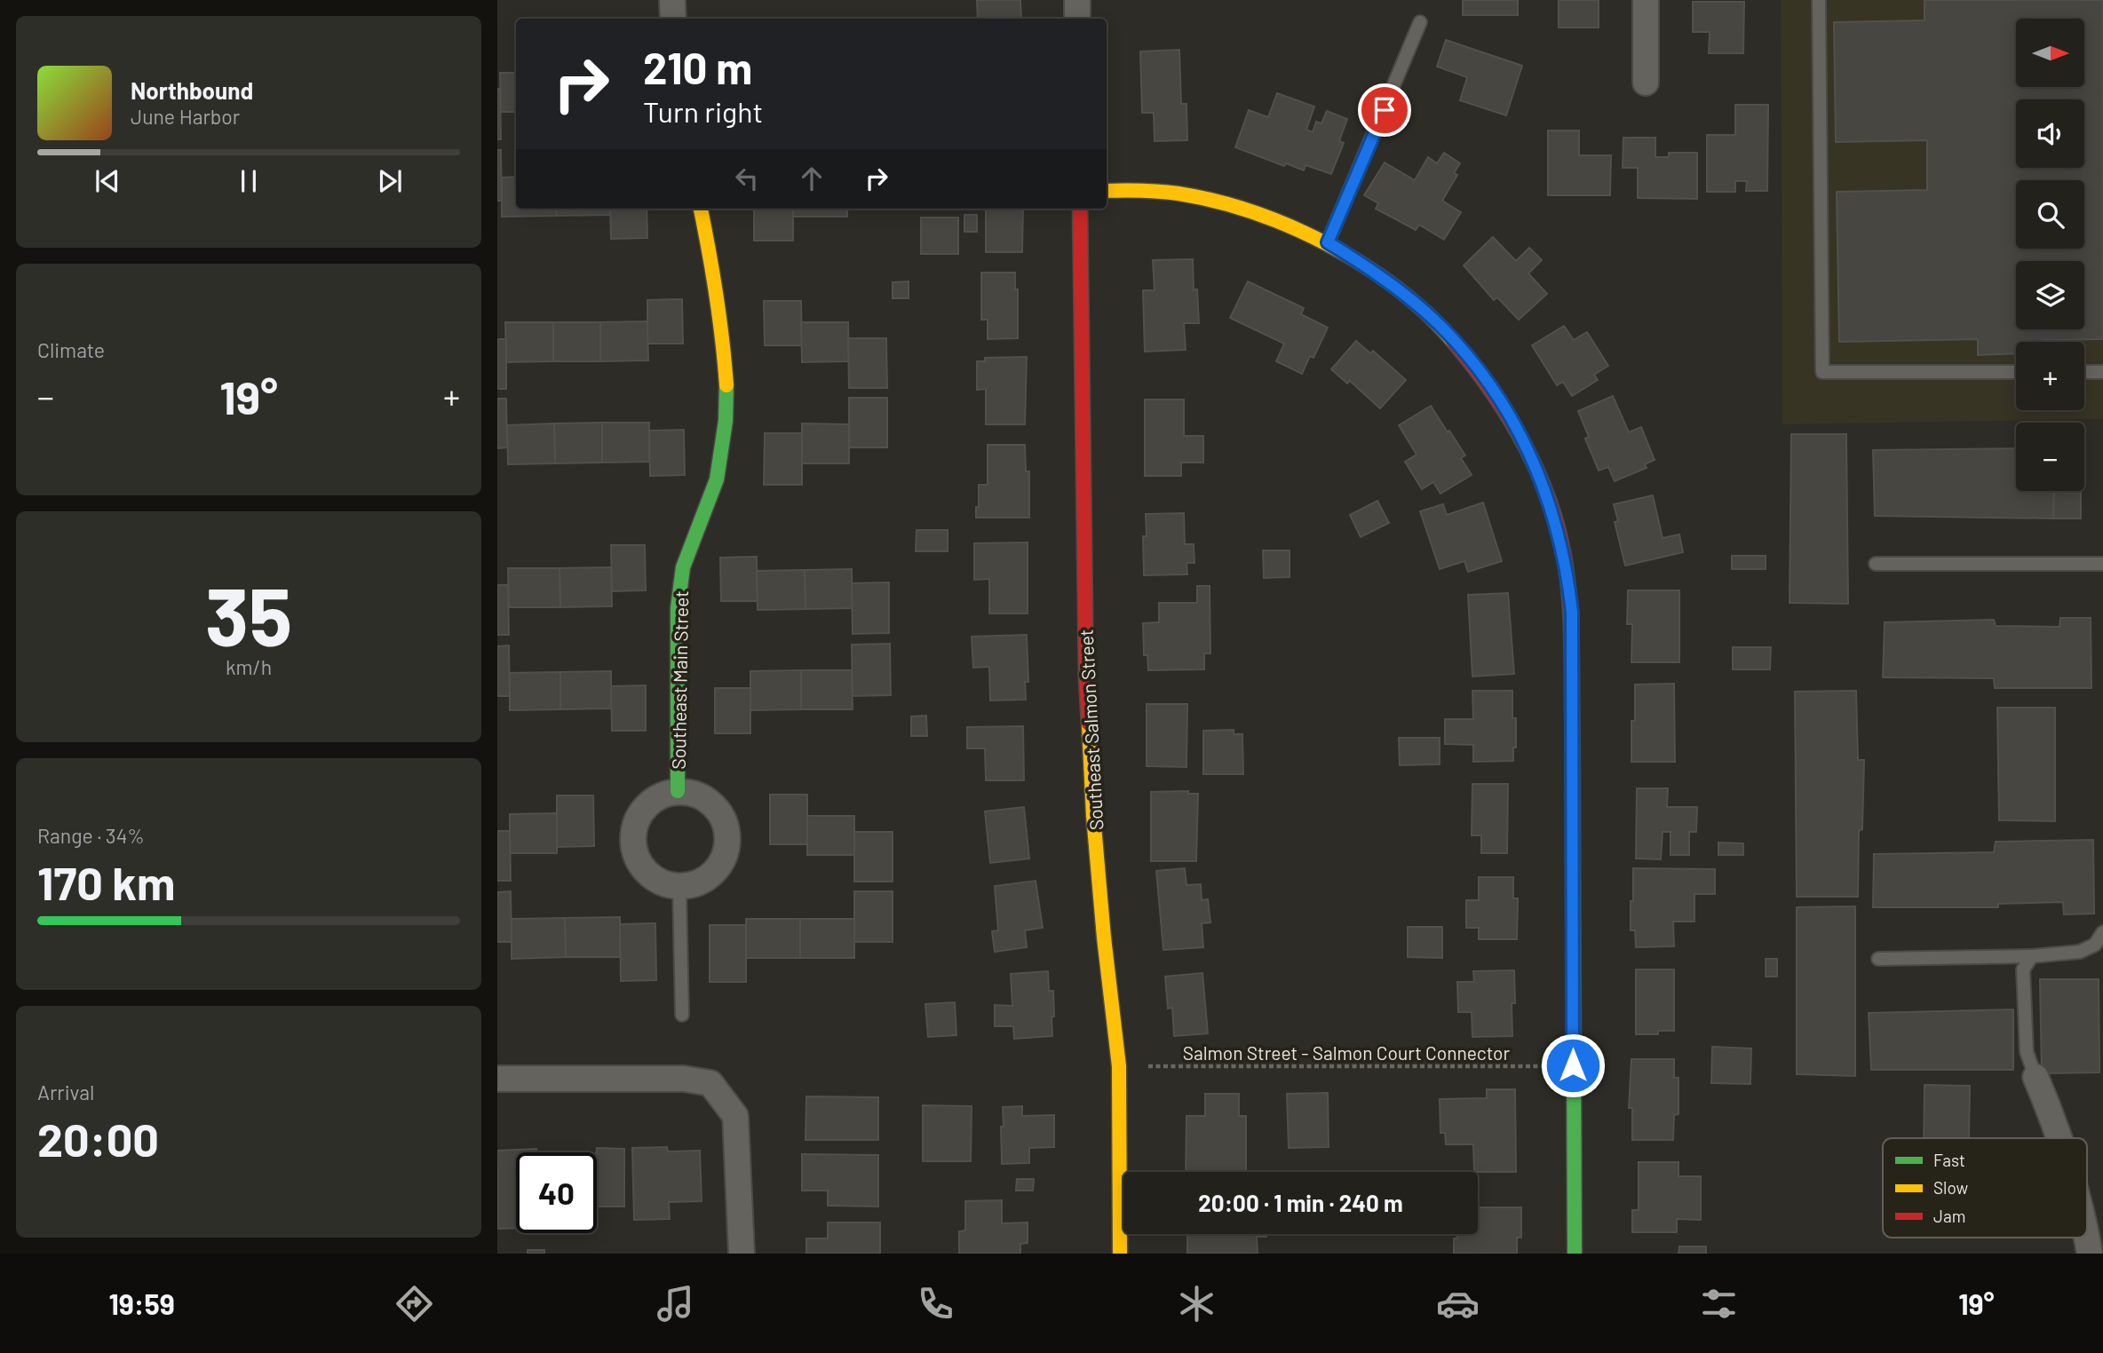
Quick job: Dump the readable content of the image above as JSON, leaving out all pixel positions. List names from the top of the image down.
{
  "streets": {
    "street": ["Southeast Main Street", "Southeast Salmon Street"],
    "path": ["Salmon Street - Salmon Court Connector"]
  },
  "crossings": [
    ["Southeast Salmon Street", "Salmon Street - Salmon Court Connector"]
  ],
  "legend": ["Fast", "Slow", "Jam"],
  "north": "right",
  "page": {
    "map_buttons": ["+", "−"],
    "turn": ["210 m", "Turn right"],
    "song": ["Northbound", "June Harbor"],
    "tile": [
      "Climate",
      ["35", "km/h"],
      ["Range · 34%", "170 km"],
      ["Arrival", "20:00"]
    ],
    "heat": ["−", "19°", "+"],
    "limit": "40",
    "trip": "20:00 · 1 min · 240 m",
    "tabs": ["19:59", "19°"]
  }
}
